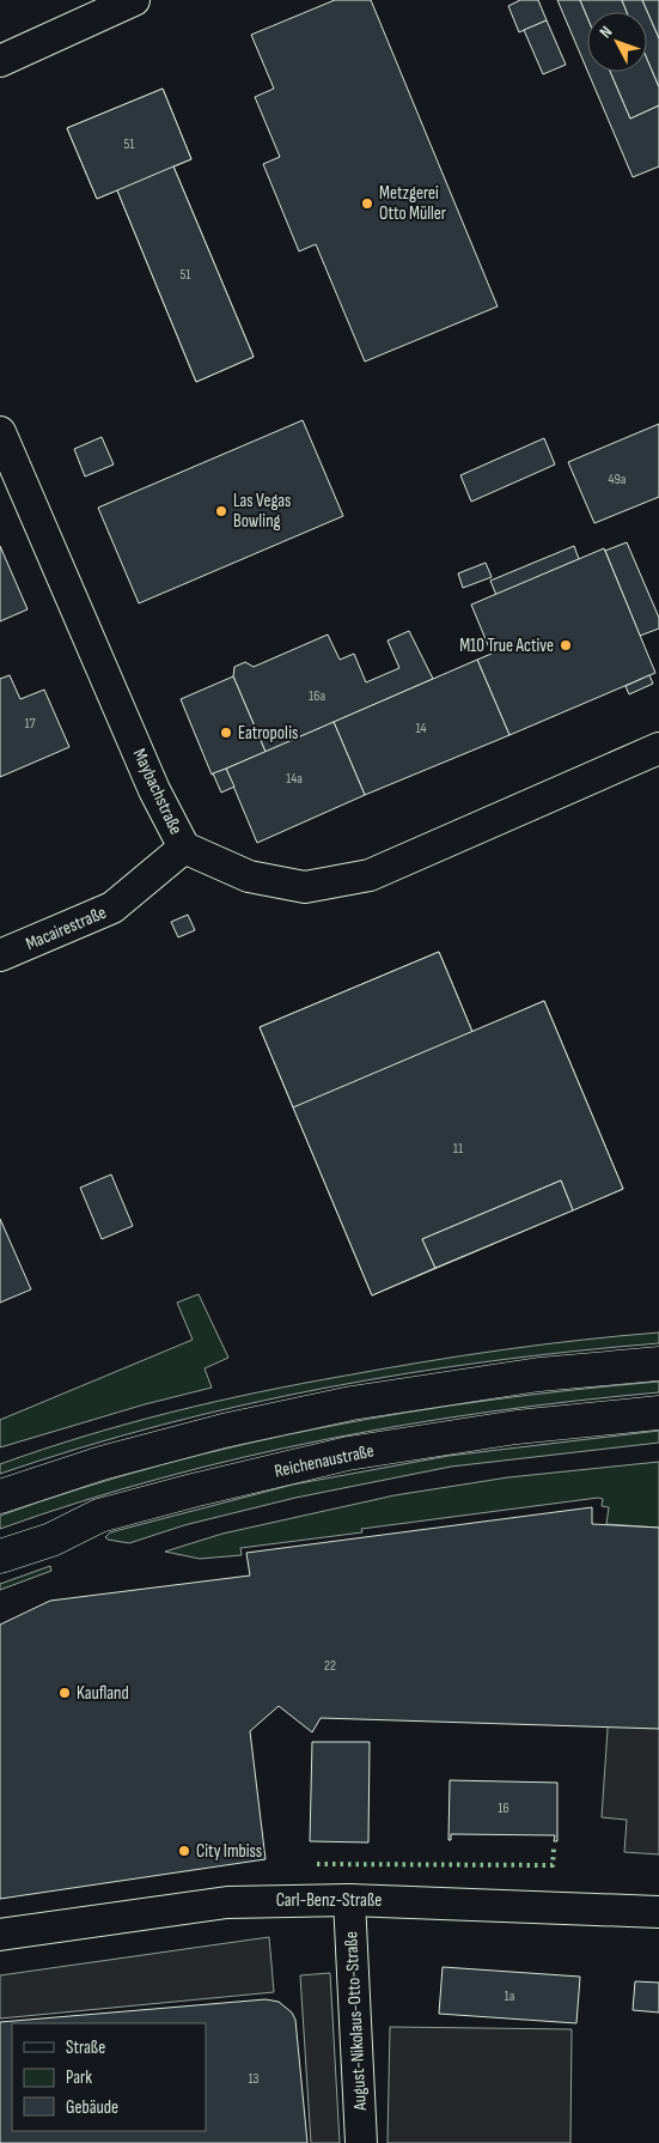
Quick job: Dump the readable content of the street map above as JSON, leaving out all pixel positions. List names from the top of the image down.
{
  "streets": {
    "main road": ["Reichenaustraße"],
    "street": [
      "Maybachstraße",
      "Macairestraße",
      "Carl-Benz-Straße",
      "August-Nikolaus-Otto-Straße"
    ]
  },
  "crossings": [
    ["Maybachstraße", "Macairestraße"],
    ["Carl-Benz-Straße", "August-Nikolaus-Otto-Straße"]
  ],
  "places": [
    "Metzgerei Otto Müller",
    "Las Vegas Bowling",
    "M10 True Active",
    "Eatropolis",
    "Kaufland",
    "City Imbiss"
  ],
  "house_numbers": [
    "51",
    "51",
    "49a",
    "16a",
    "17",
    "14",
    "14a",
    "11",
    "22",
    "16",
    "1a",
    "13"
  ],
  "legend": ["Straße", "Park", "Gebäude"],
  "north": "top left"
}
